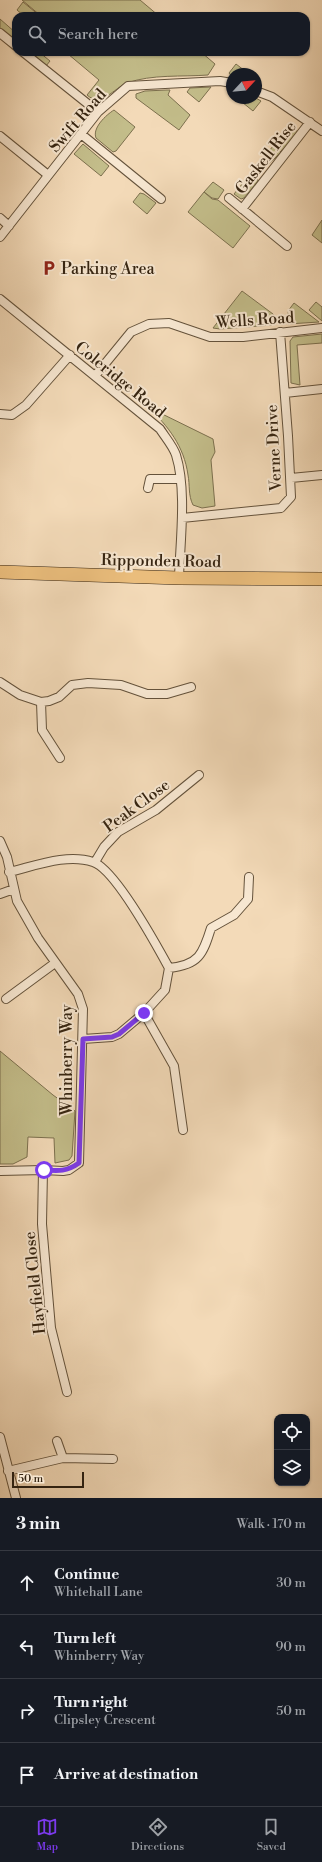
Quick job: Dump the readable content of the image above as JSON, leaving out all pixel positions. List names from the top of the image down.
{
  "streets": {
    "main road": ["Ripponden Road"],
    "street": [
      "Swift Road",
      "Gaskell Rise",
      "Wells Road",
      "Coleridge Road",
      "Verne Drive",
      "Peak Close",
      "Whinberry Way",
      "Hayfield Close"
    ]
  },
  "crossings": [
    ["Wells Road", "Coleridge Road"],
    ["Wells Road", "Verne Drive"],
    ["Coleridge Road", "Verne Drive"],
    ["Coleridge Road", "Ripponden Road"],
    ["Whinberry Way", "Hayfield Close"]
  ],
  "places": {
    "parking": ["Parking Area"]
  },
  "scale_bar": "50 m",
  "north": "top right",
  "page": {
    "search": "Search here",
    "scale": "50 m",
    "heading": ["3 min", "Walk · 170 m"],
    "list": [
      ["Continue", "Whitehall Lane", "30 m"],
      ["Turn left", "Whinberry Way", "90 m"],
      ["Turn right", "Clipsley Crescent", "50 m"],
      "Arrive at destination"
    ],
    "nav": ["Map", "Directions", "Saved"]
  }
}
